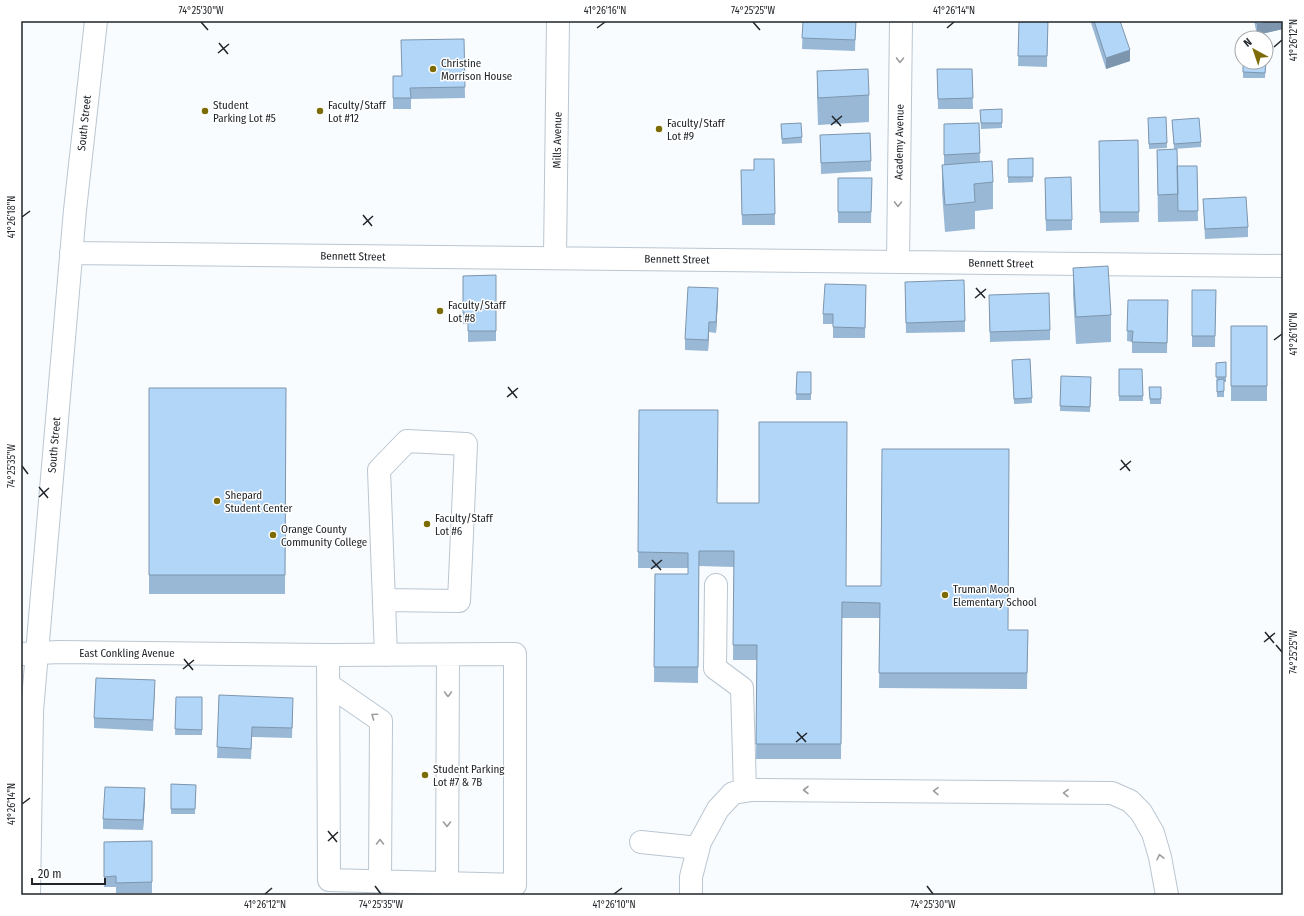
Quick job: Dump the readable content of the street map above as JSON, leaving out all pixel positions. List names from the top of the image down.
{
  "streets": {
    "street": [
      "South Street",
      "Mills Avenue",
      "Academy Avenue",
      "Bennett Street",
      "East Conkling Avenue"
    ]
  },
  "crossings": [
    ["South Street", "Bennett Street"],
    ["South Street", "East Conkling Avenue"],
    ["Mills Avenue", "Bennett Street"],
    ["Academy Avenue", "Bennett Street"]
  ],
  "one_way": ["Academy Avenue"],
  "places": [
    "Christine Morrison House",
    "Student Parking Lot #5",
    "Faculty/Staff Lot #12",
    "Faculty/Staff Lot #9",
    "Faculty/Staff Lot #8",
    "Shepard Student Center",
    "Faculty/Staff Lot #6",
    "Orange County Community College",
    "Truman Moon Elementary School",
    "Student Parking Lot #7 & 7B"
  ],
  "scale_bar": "20 m",
  "north": "top left",
  "coordinates": [
    "74°25'30\"W",
    "41°26'16\"N",
    "74°25'25\"W",
    "41°26'14\"N",
    "41°26'12\"N",
    "41°26'18\"N",
    "41°26'10\"N",
    "74°25'35\"W"
  ]
}
